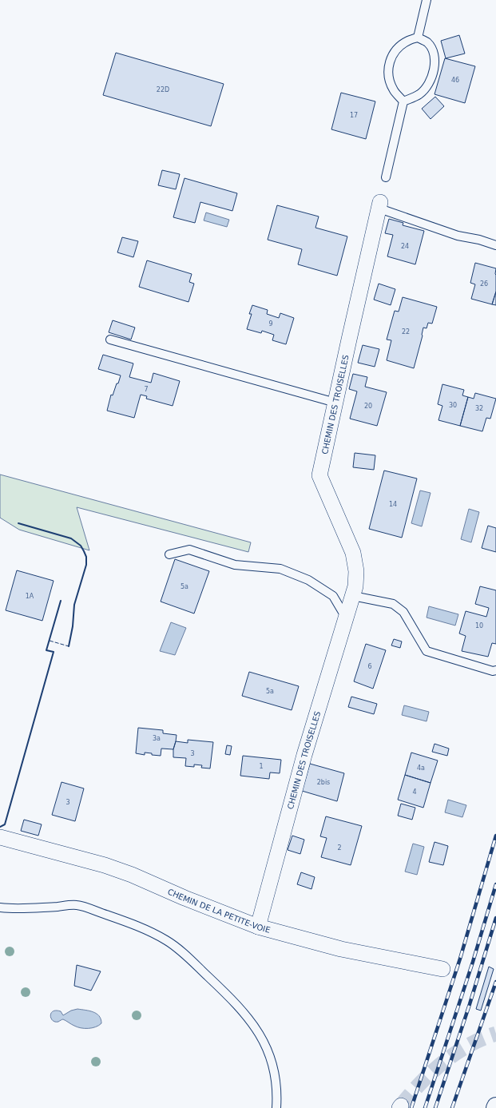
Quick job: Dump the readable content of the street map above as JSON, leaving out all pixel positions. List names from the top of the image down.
{
  "streets": {
    "street": ["CHEMIN DES TROISELLES", "CHEMIN DE LA PETITE-VOIE"]
  },
  "crossings": [
    ["CHEMIN DES TROISELLES", "CHEMIN DE LA PETITE-VOIE"]
  ],
  "house_numbers": [
    "46",
    "22D",
    "17",
    "24",
    "26",
    "9",
    "22",
    "7",
    "30",
    "20",
    "32",
    "14",
    "5a",
    "1A",
    "10",
    "6",
    "5a",
    "3a",
    "3",
    "1",
    "4a",
    "2bis",
    "4",
    "3",
    "2"
  ]
}
